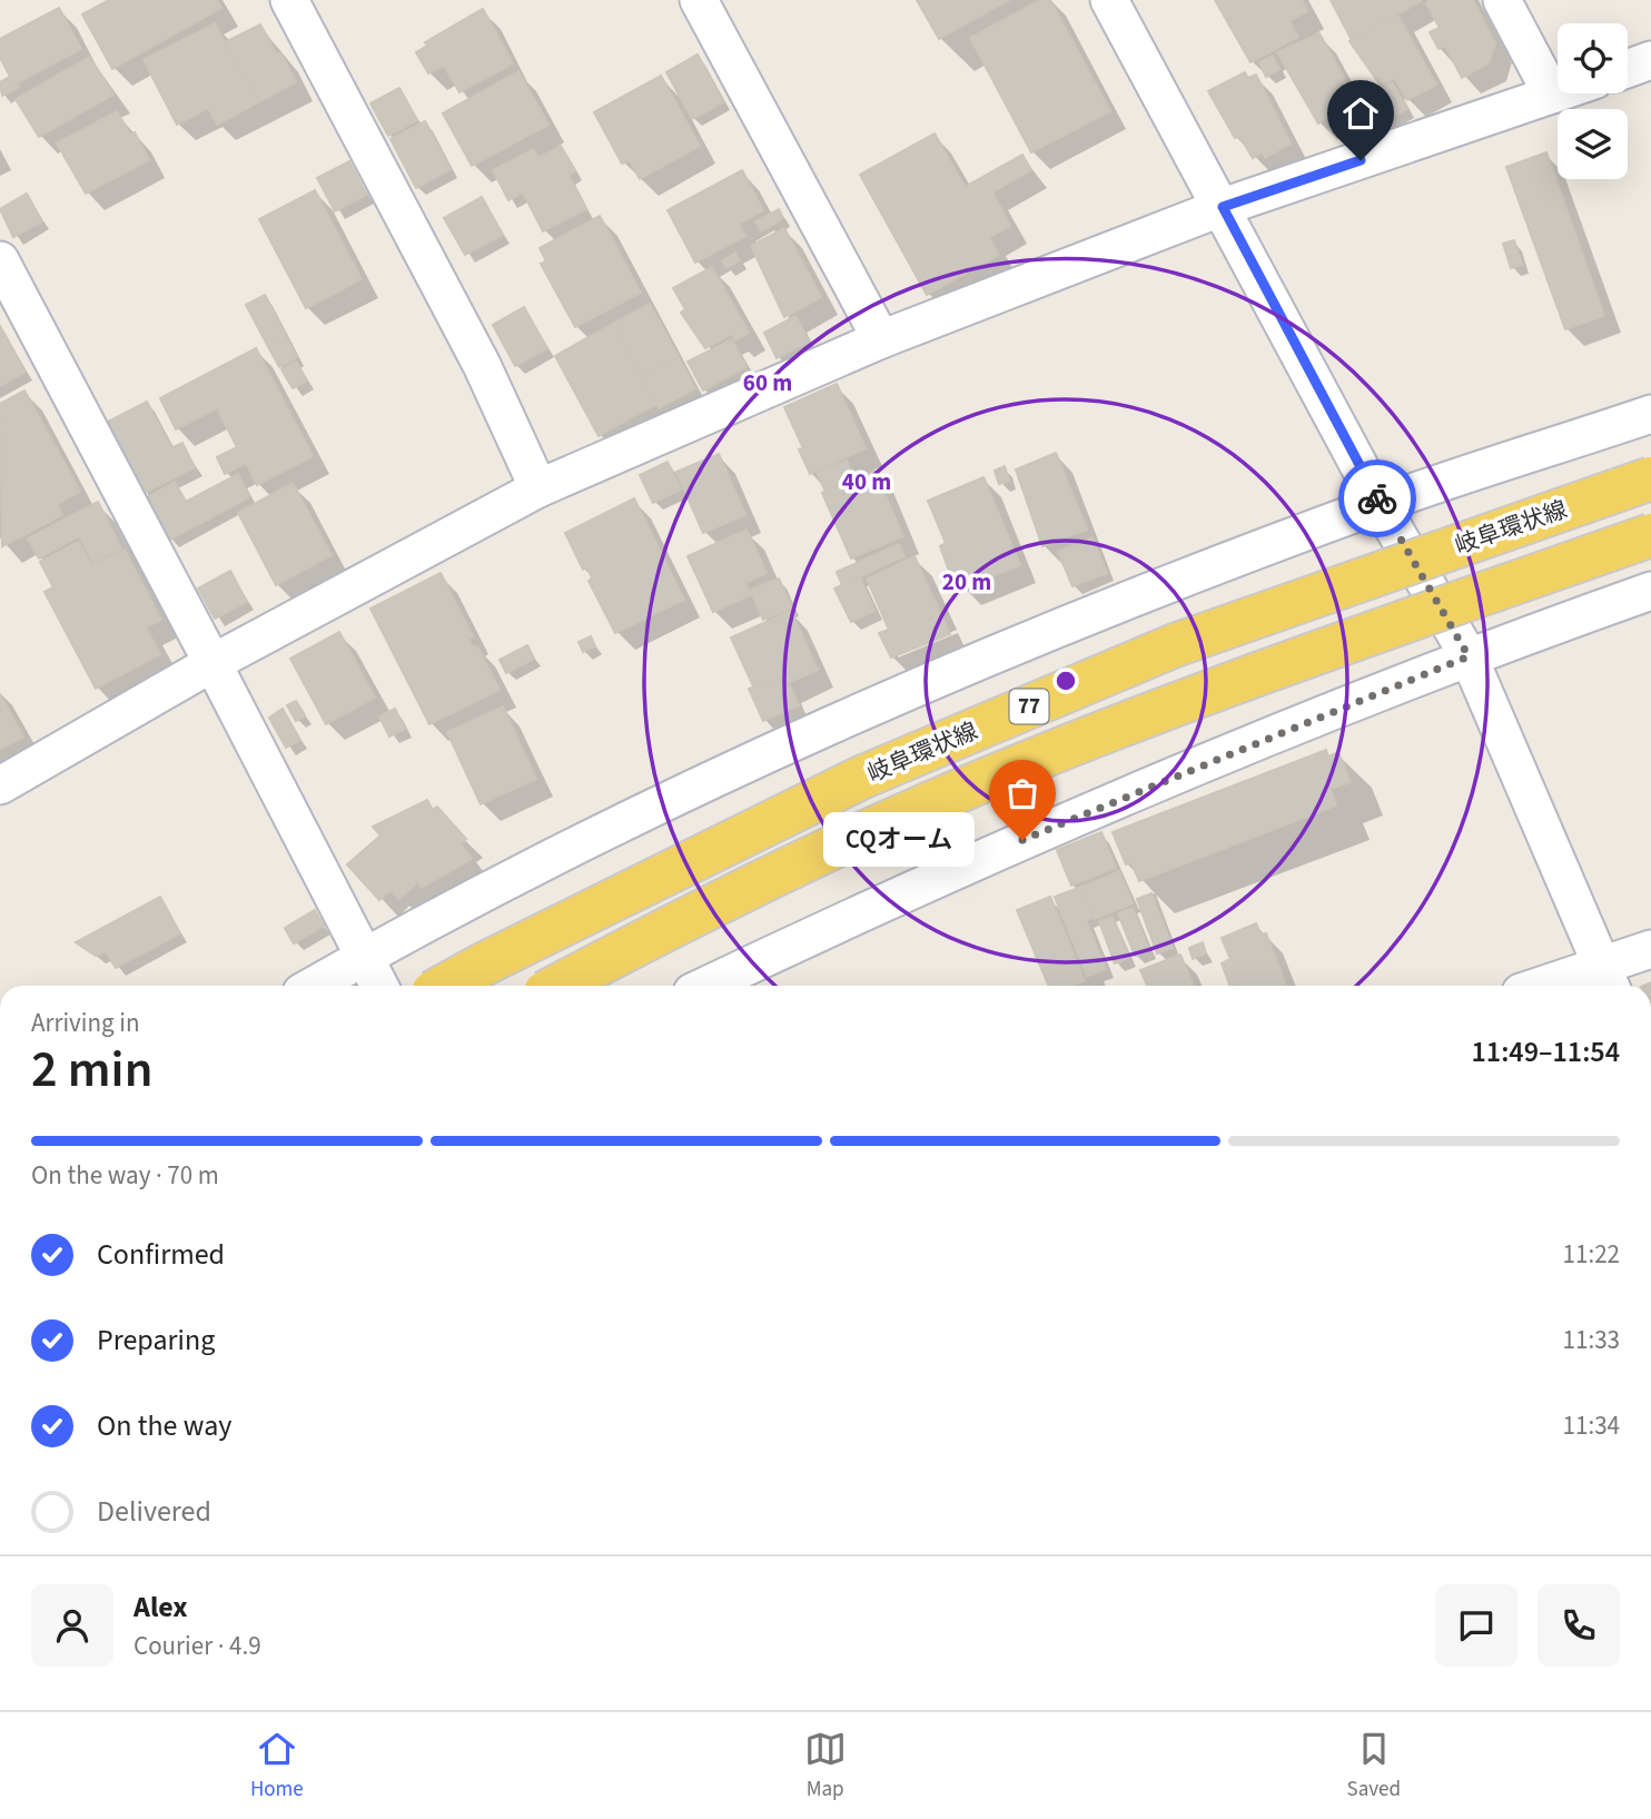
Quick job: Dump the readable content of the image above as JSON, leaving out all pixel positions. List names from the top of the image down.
{
  "streets": {
    "main road": ["岐阜環状線", "77"]
  },
  "places": ["CQオーム"],
  "page": {
    "bubble": "CQオーム",
    "heading": ["2 min", "Arriving in", "11:49–11:54"],
    "panel": ["Alex", "Courier · 4.9"],
    "bar": "On the way · 70 m",
    "list": [
      ["Confirmed", "11:22"],
      ["Preparing", "11:33"],
      ["On the way", "11:34"],
      "Delivered"
    ],
    "tabs": ["Home", "Map", "Saved"]
  },
  "rings": ["60 m", "40 m", "20 m"]
}
